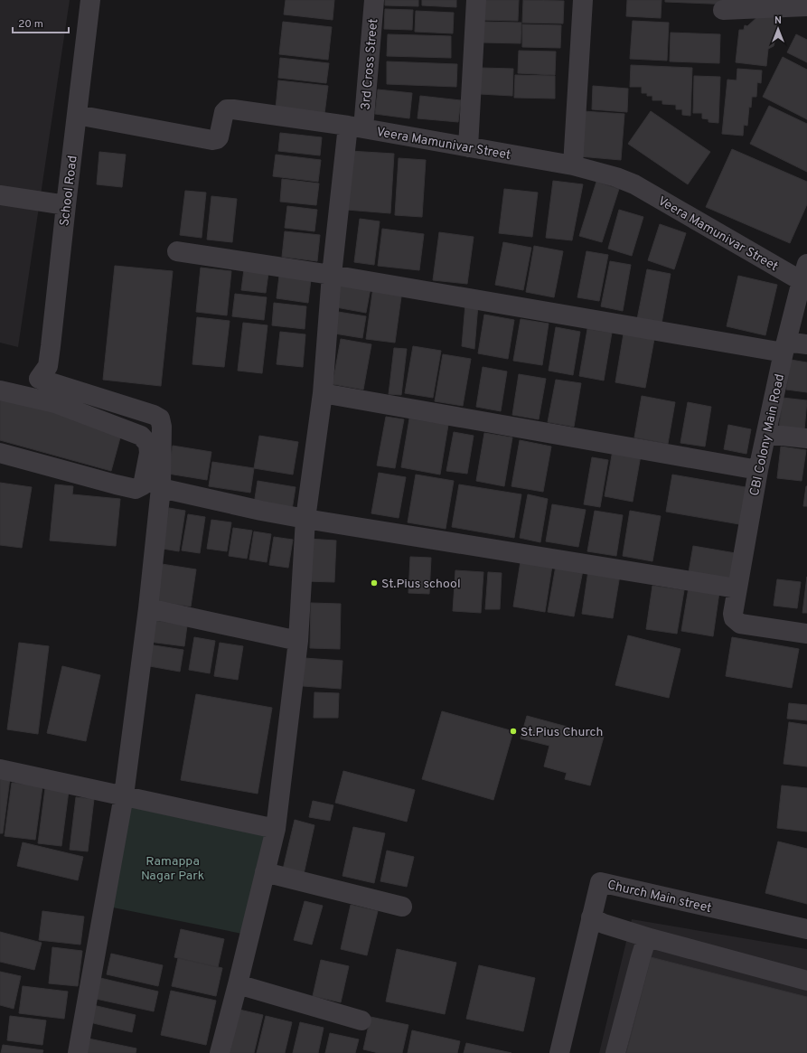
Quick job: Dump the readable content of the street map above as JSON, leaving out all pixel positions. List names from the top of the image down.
{
  "streets": {
    "street": [
      "3rd Cross Street",
      "Veera Mamunivar Street",
      "School Road",
      "CBI Colony Main Road",
      "Church Main street"
    ]
  },
  "crossings": [
    ["3rd Cross Street", "Veera Mamunivar Street"],
    ["Veera Mamunivar Street", "School Road"],
    ["Veera Mamunivar Street", "CBI Colony Main Road"]
  ],
  "parks": ["Ramappa Nagar Park"],
  "places": ["St.Pius school", "St.Pius Church"],
  "scale_bar": "20 m",
  "north": "top"
}
